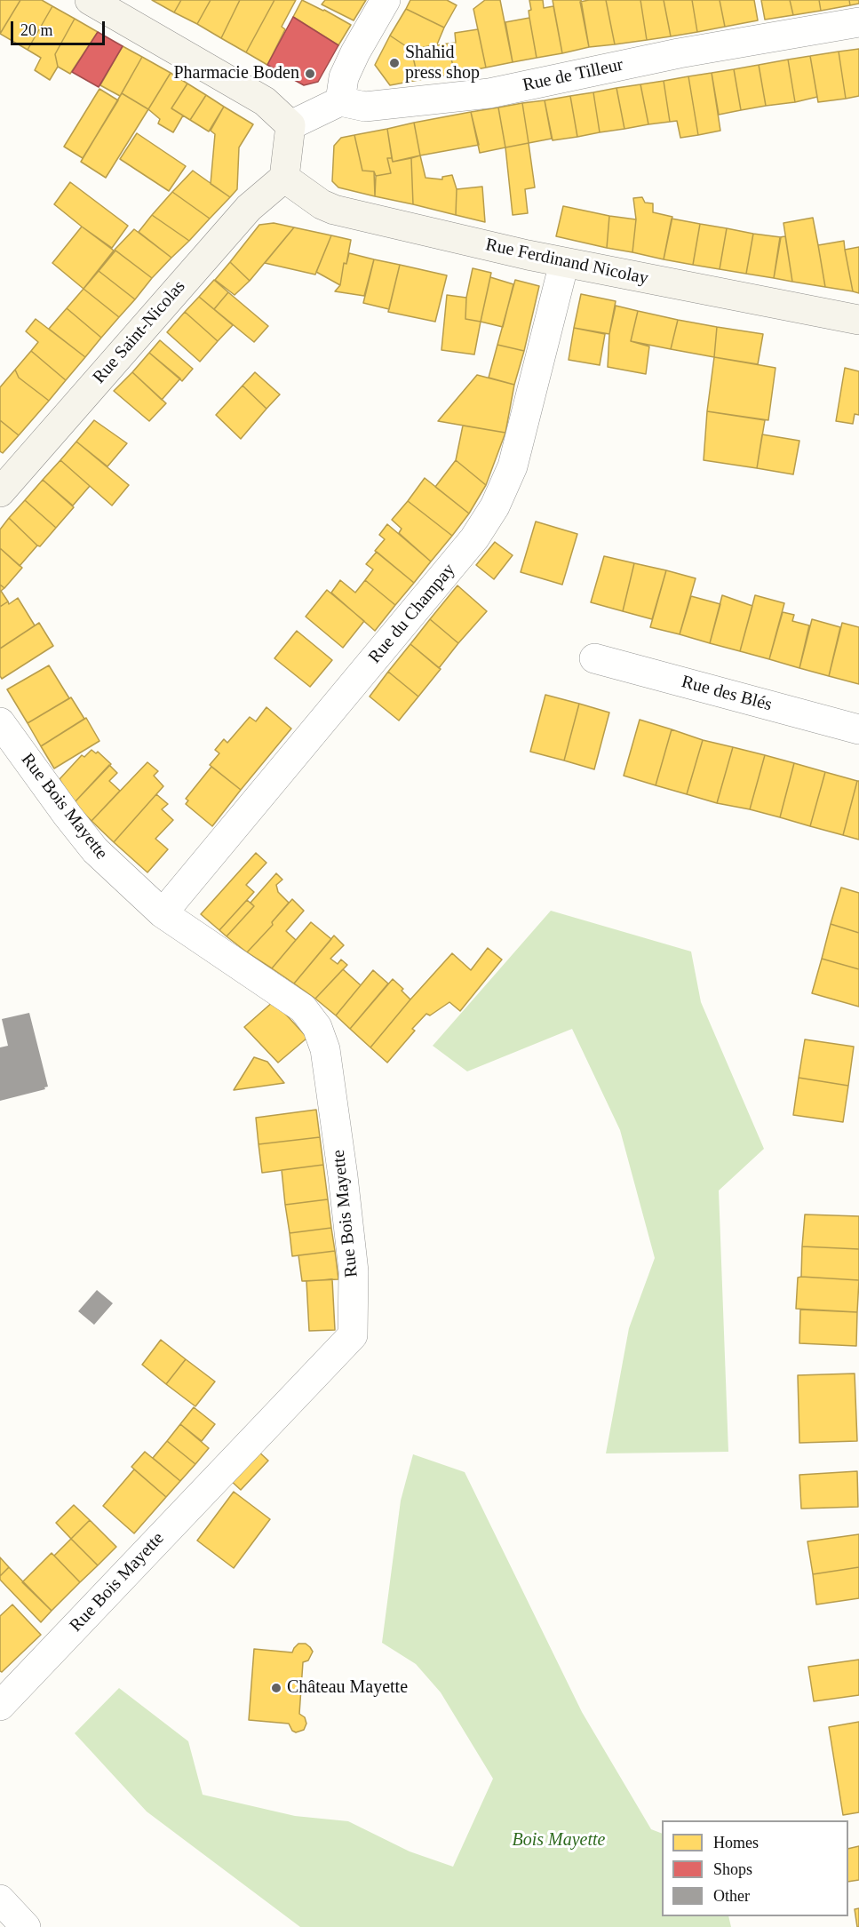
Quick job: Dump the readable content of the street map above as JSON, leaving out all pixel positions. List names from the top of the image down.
{
  "streets": {
    "street": [
      "Rue de Tilleur",
      "Rue Ferdinand Nicolay",
      "Rue Saint-Nicolas",
      "Rue du Champay",
      "Rue des Blés",
      "Rue Bois Mayette"
    ]
  },
  "crossings": [
    ["Rue Ferdinand Nicolay", "Rue Saint-Nicolas"],
    ["Rue Ferdinand Nicolay", "Rue du Champay"],
    ["Rue du Champay", "Rue Bois Mayette"]
  ],
  "parks": ["Bois Mayette"],
  "places": ["Shahid press shop", "Pharmacie Boden", "Château Mayette"],
  "legend": ["Homes", "Shops", "Other"],
  "scale_bar": "20 m"
}
